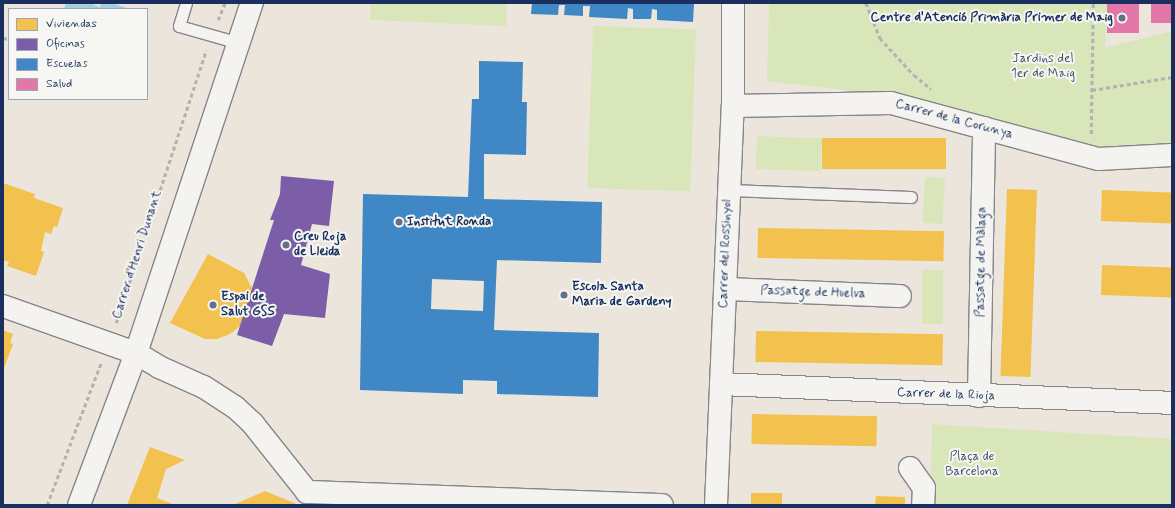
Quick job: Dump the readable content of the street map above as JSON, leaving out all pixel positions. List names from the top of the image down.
{
  "streets": {
    "street": [
      "Carrer de la Corunya",
      "Carrer del Rossinyol",
      "Passatge de Màlaga",
      "Passatge de Huelva",
      "Carrer de la Rioja"
    ],
    "path": ["Carrer d'Henri Dunant"]
  },
  "crossings": [
    ["Carrer de la Corunya", "Carrer del Rossinyol"],
    ["Carrer de la Corunya", "Passatge de Màlaga"],
    ["Carrer del Rossinyol", "Passatge de Huelva"],
    ["Carrer del Rossinyol", "Carrer de la Rioja"],
    ["Passatge de Màlaga", "Carrer de la Rioja"]
  ],
  "parks": ["Jardins del 1er de Maig", "Plaça de Barcelona"],
  "places": [
    "Centre d'Atenció Primària Primer de Maig",
    "Institut Ronda",
    "Creu Roja de Lleida",
    "Escola Santa Maria de Gardeny",
    "Espai de Salut GSS"
  ],
  "legend": [
    "Viviendas",
    "Oficinas",
    "Escuelas",
    "Salud"
  ]
}
